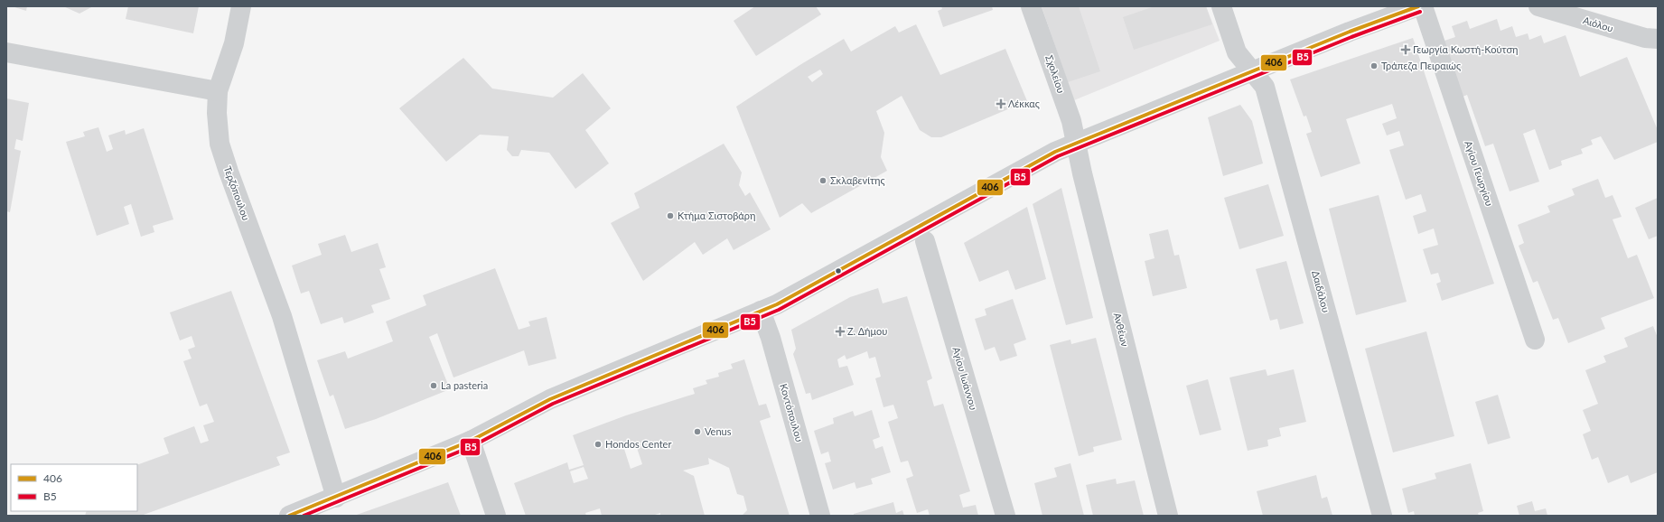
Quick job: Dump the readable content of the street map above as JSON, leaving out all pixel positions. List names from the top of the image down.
{
  "streets": {
    "street": [
      "Αιόλου",
      "Σχολείου",
      "Αγίου Γεωργίου",
      "Τερζόπουλου",
      "Δαιδάλου",
      "Ανθέων",
      "Αγίου Ιωάννου",
      "Κοντόπουλου"
    ]
  },
  "crossings": [
    ["Σχολείου", "Ανθέων"]
  ],
  "places": {
    "health": ["Γεωργία Κωστή-Κούτση", "Λέκκας", "Ζ. Δήμου"],
    "other": [
      "Τράπεζα Πειραιώς",
      "Σκλαβενίτης",
      "Κτήμα Σιστοβάρη",
      "La pasteria",
      "Venus",
      "Hondos Center"
    ]
  },
  "lines": ["transit line 406", "transit line Β5"],
  "legend": ["406", "Β5"]
}
